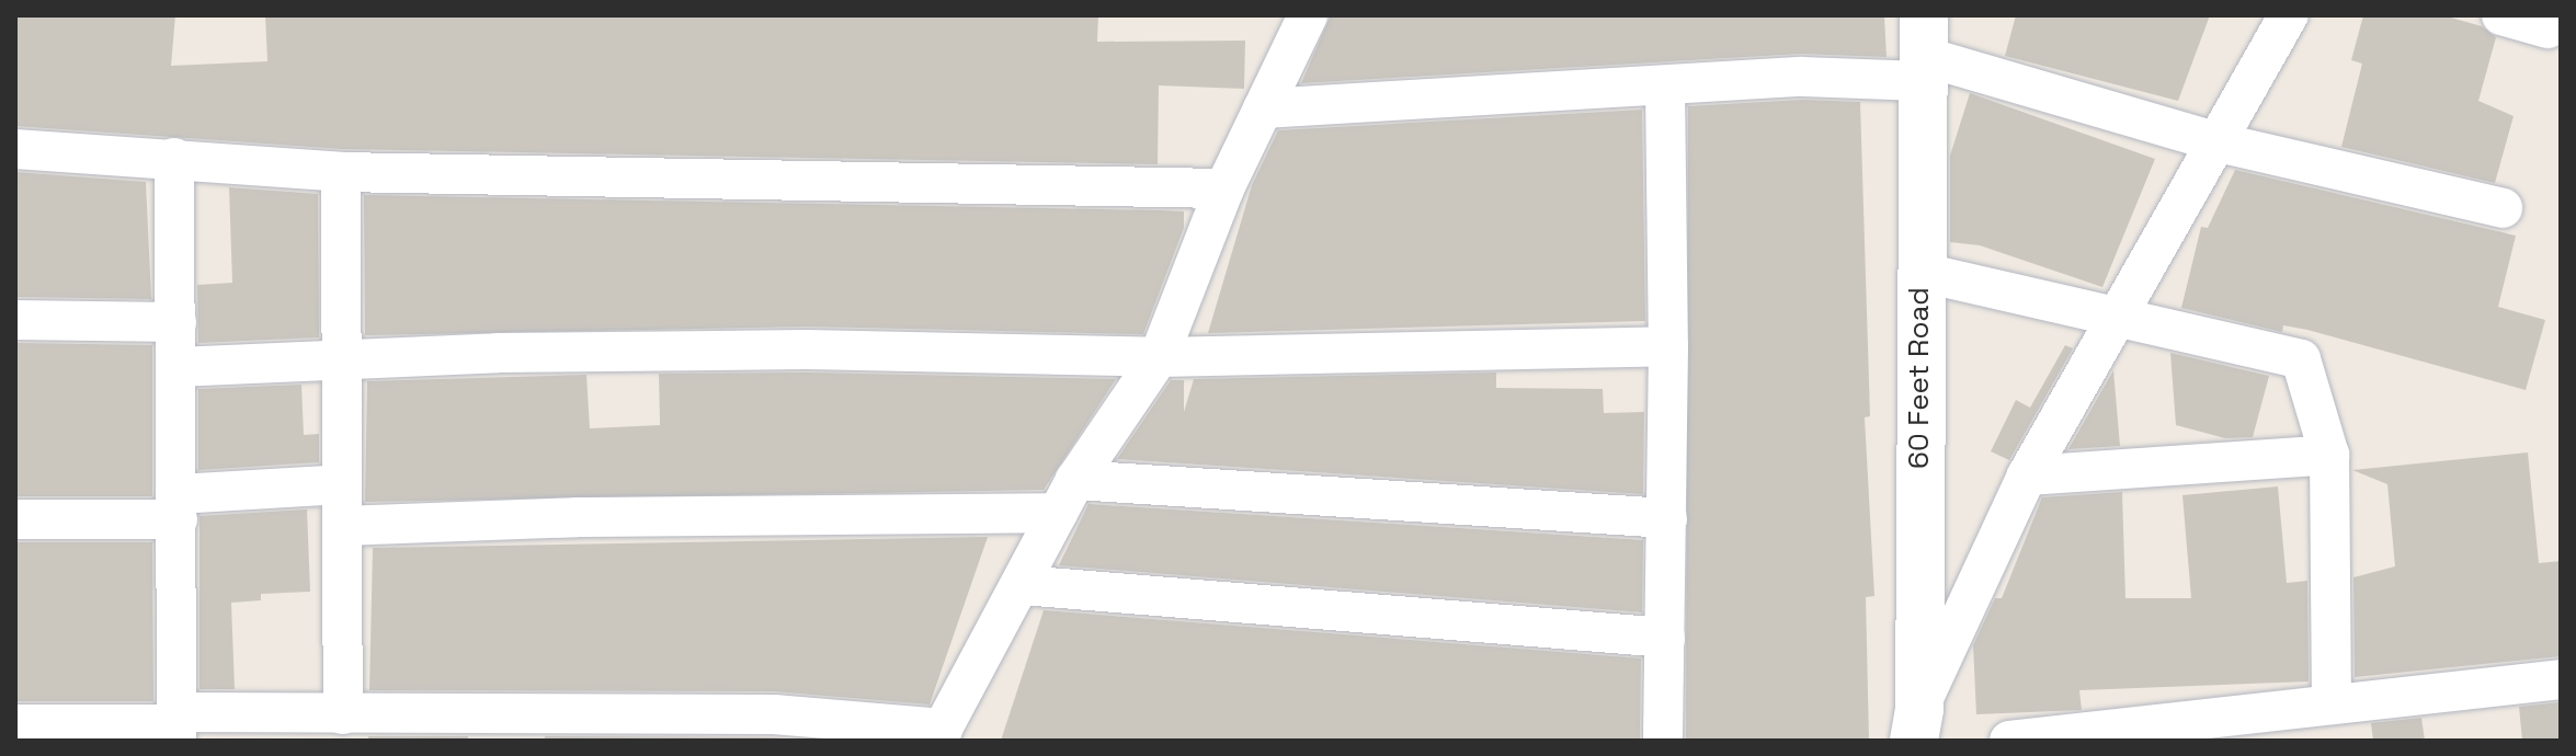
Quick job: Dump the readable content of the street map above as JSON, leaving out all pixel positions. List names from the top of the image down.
{
  "streets": {
    "main road": ["60 Feet Road"]
  }
}
